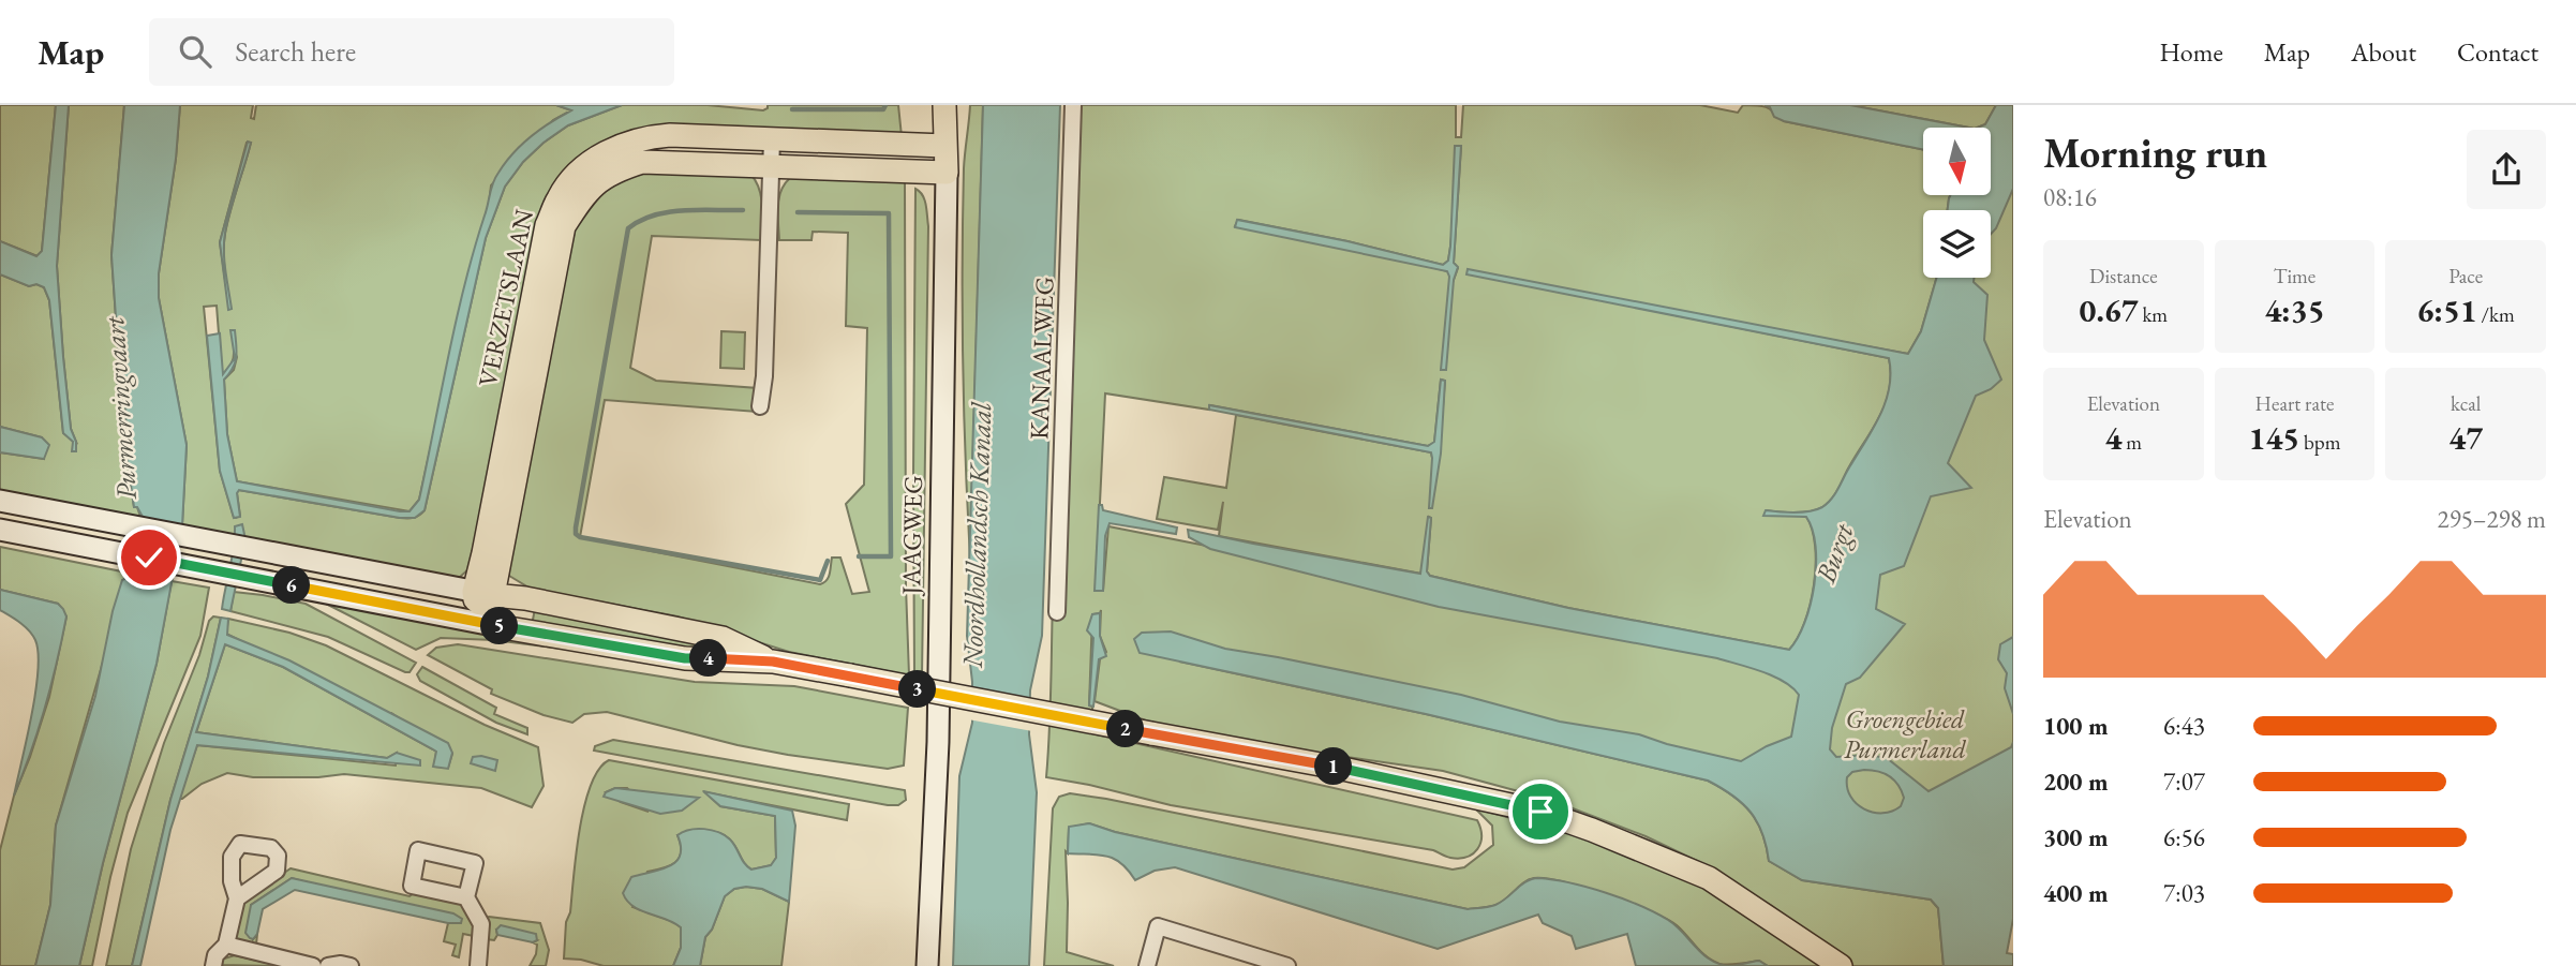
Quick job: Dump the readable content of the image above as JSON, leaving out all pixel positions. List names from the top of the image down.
{
  "streets": {
    "main road": ["VERZETSLAAN", "JAAGWEG"],
    "street": ["KANAALWEG"]
  },
  "crossings": [
    ["VERZETSLAAN", "JAAGWEG"]
  ],
  "water": ["Purmerringvaart", "Noordhollandsch Kanaal", "Burgt"],
  "parks": ["Groengebied Purmerland"],
  "north": "bottom",
  "page": {
    "header": "Map",
    "search": "Search here",
    "nav": [
      "Home",
      "Map",
      "About",
      "Contact"
    ],
    "heading": ["Morning run", "08:16"],
    "stats": [
      ["Distance", "0.67 km"],
      ["Time", "4:35"],
      ["Pace", "6:51 /km"],
      ["Elevation", "4 m"],
      ["Heart rate", "145 bpm"],
      ["kcal", "47"]
    ],
    "chart": ["Elevation", "295–298 m"],
    "pins": [
      "6",
      "5",
      "4",
      "3",
      "2",
      "1"
    ],
    "list": [
      {
        "name": "100 m",
        "note": "6:43"
      },
      {
        "name": "200 m",
        "note": "7:07"
      },
      {
        "name": "300 m",
        "note": "6:56"
      },
      {
        "name": "400 m",
        "note": "7:03"
      }
    ]
  }
}
